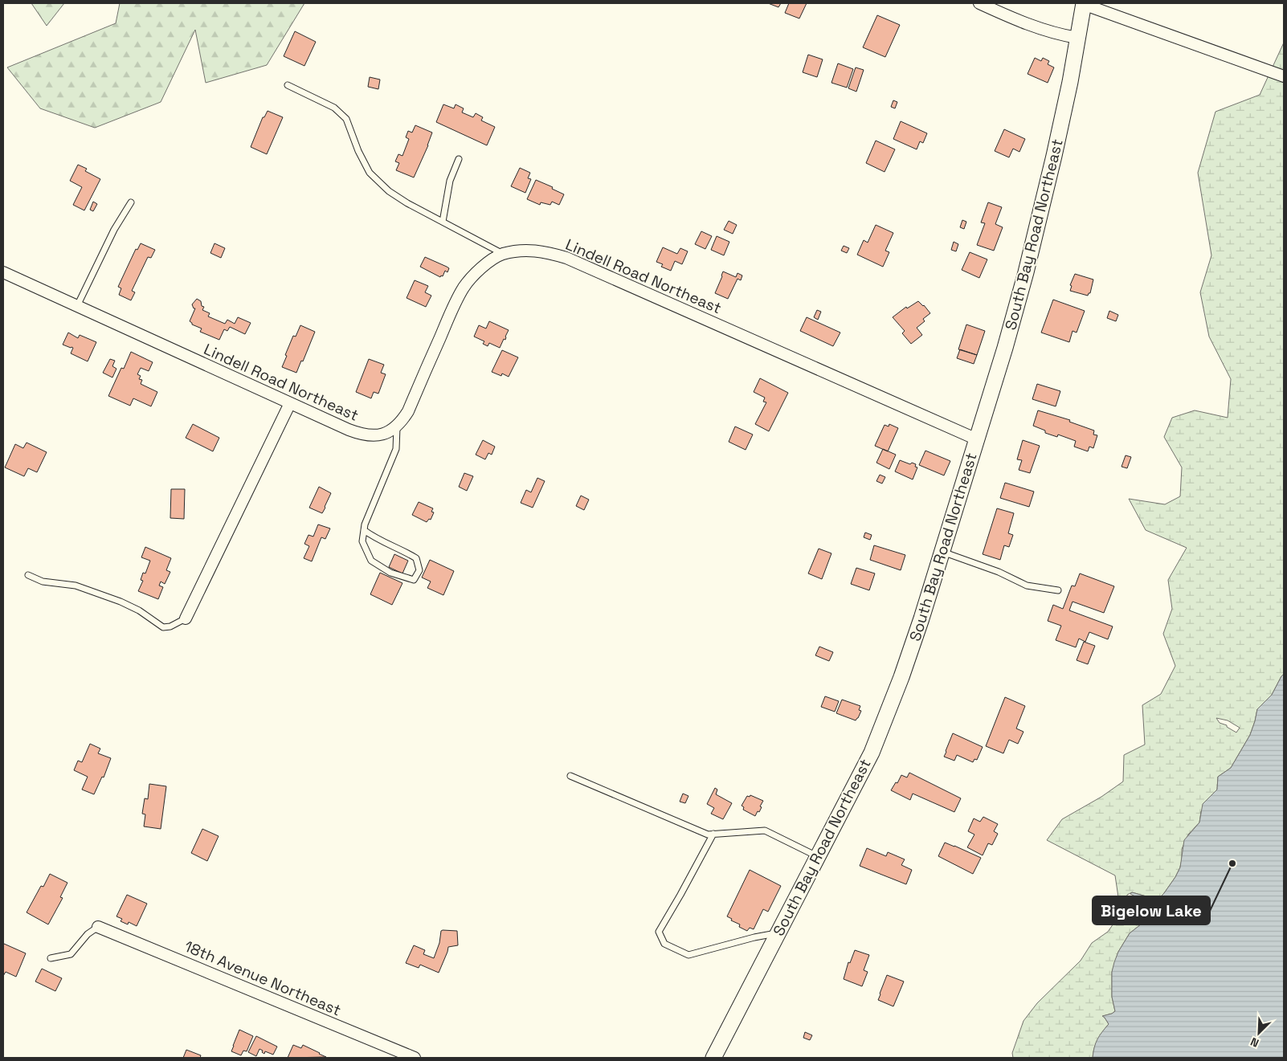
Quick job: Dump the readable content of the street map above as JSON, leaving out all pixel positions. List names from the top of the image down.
{
  "streets": {
    "street": ["South Bay Road Northeast", "Lindell Road Northeast", "18th Avenue Northeast"]
  },
  "crossings": [
    ["South Bay Road Northeast", "Lindell Road Northeast"]
  ],
  "places": ["Bigelow Lake"],
  "north": "bottom left"
}
